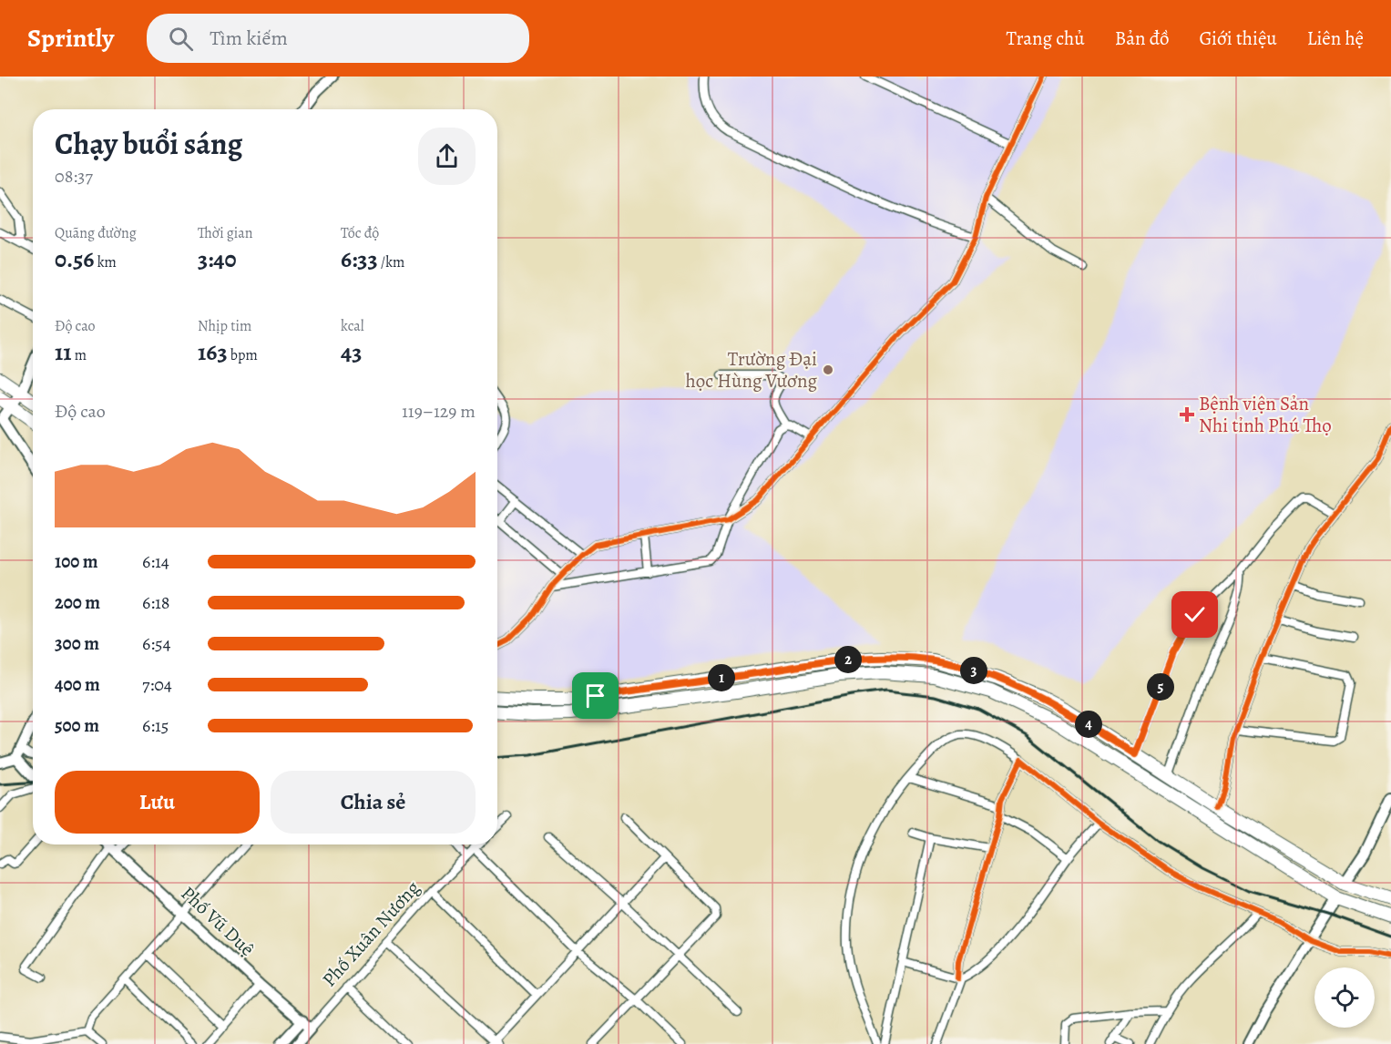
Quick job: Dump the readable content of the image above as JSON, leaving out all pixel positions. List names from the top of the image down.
{
  "streets": {
    "street": ["Phố Vũ Duệ", "Phố Xuân Nương"]
  },
  "crossings": [
    ["Phố Vũ Duệ", "Phố Xuân Nương"]
  ],
  "places": {
    "other": ["Trường Đại học Hùng Vương"],
    "health": ["Bệnh viện Sản Nhi tỉnh Phú Thọ"]
  },
  "page": {
    "header": "Sprintly",
    "search": "Tìm kiếm",
    "nav": [
      "Trang chủ",
      "Bản đồ",
      "Giới thiệu",
      "Liên hệ"
    ],
    "heading": ["Chạy buổi sáng", "08:37"],
    "stats": [
      ["Quãng đường", "0.56 km"],
      ["Thời gian", "3:40"],
      ["Tốc độ", "6:33 /km"],
      ["Độ cao", "11 m"],
      ["Nhịp tim", "163 bpm"],
      ["kcal", "43"]
    ],
    "chart": ["Độ cao", "119–129 m"],
    "list": [
      {
        "name": "100 m",
        "note": "6:14"
      },
      {
        "name": "200 m",
        "note": "6:18"
      },
      {
        "name": "300 m",
        "note": "6:54"
      },
      {
        "name": "400 m",
        "note": "7:04"
      },
      {
        "name": "500 m",
        "note": "6:15"
      }
    ],
    "pins": [
      "2",
      "3",
      "1",
      "5",
      "4"
    ],
    "buttons": ["Lưu", "Chia sẻ"]
  }
}
